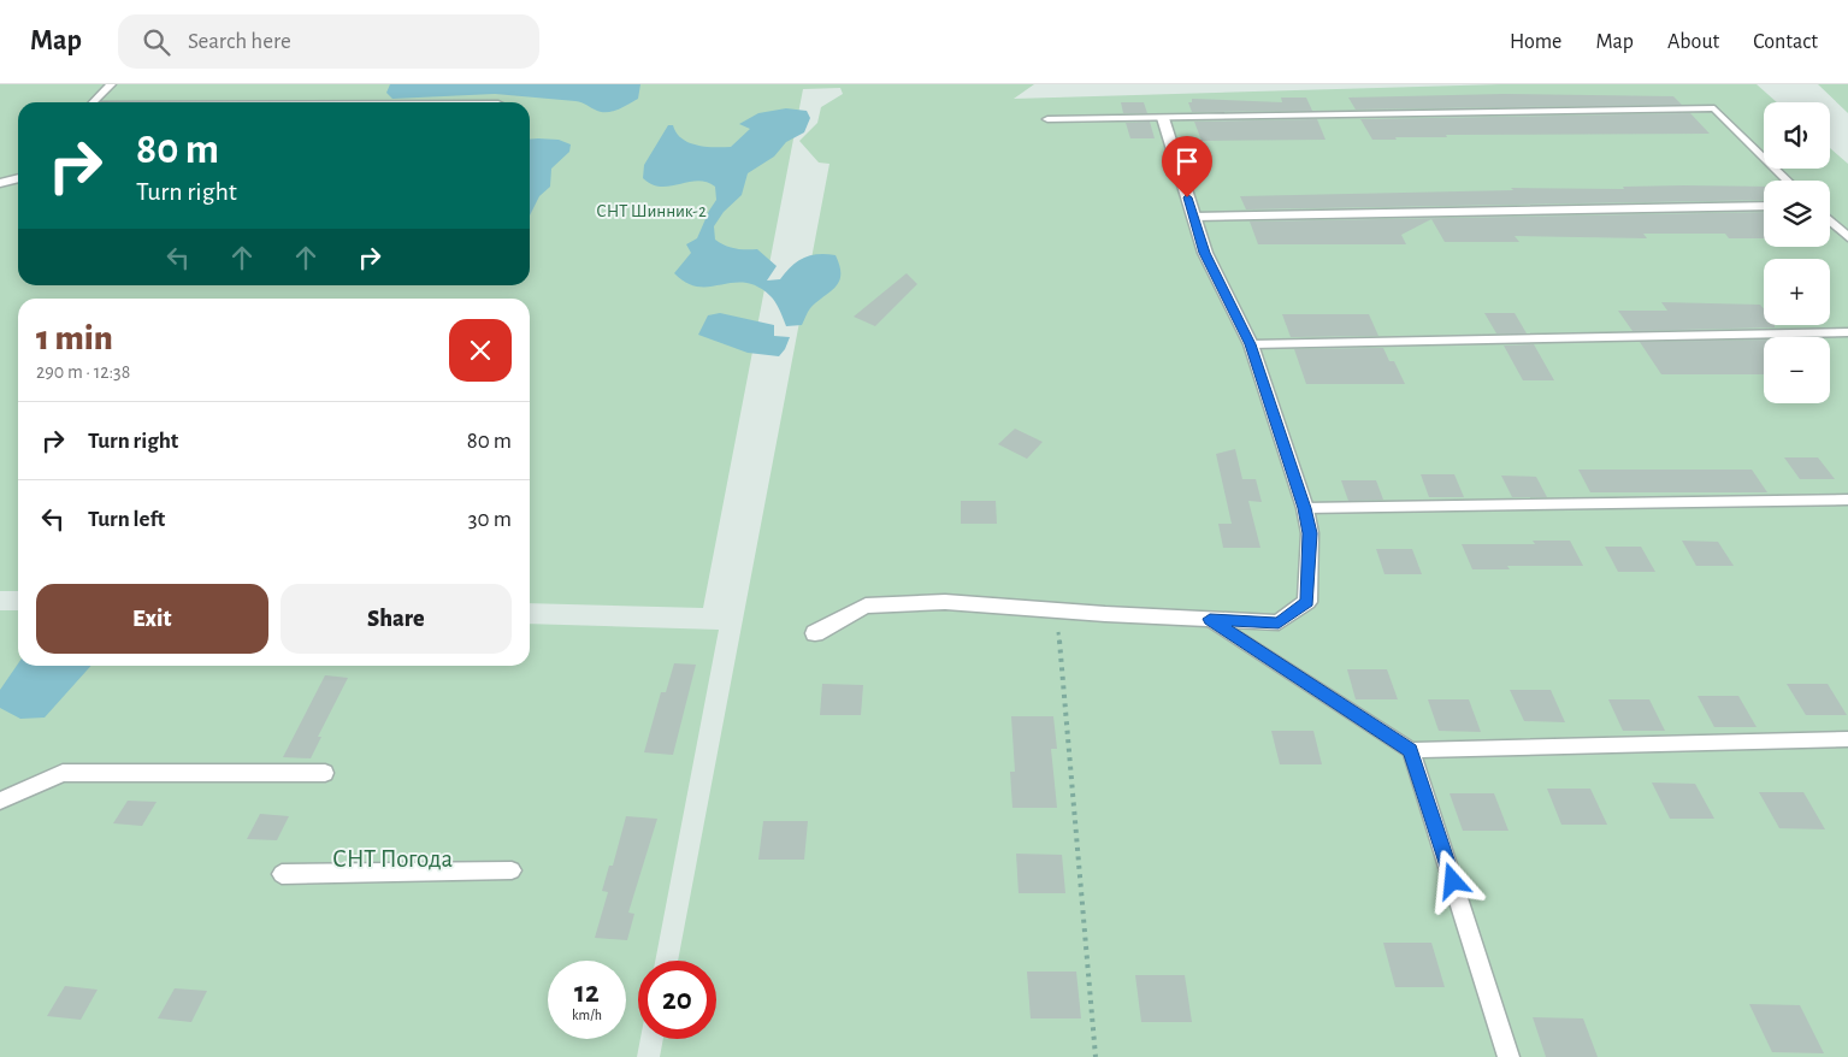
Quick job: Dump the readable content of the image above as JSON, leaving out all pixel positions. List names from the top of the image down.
{
  "parks": ["СНТ Шинник-2", "СНТ Погода"],
  "page": {
    "header": "Map",
    "search": "Search here",
    "nav": [
      "Home",
      "Map",
      "About",
      "Contact"
    ],
    "map_buttons": ["+", "−"],
    "turn": ["80 m", "Turn right"],
    "heading": ["1 min", "290 m · 12:38"],
    "list": [
      {
        "name": "Turn right",
        "value": "80 m"
      },
      {
        "name": "Turn left",
        "value": "30 m"
      }
    ],
    "buttons": ["Exit", "Share"],
    "speed": "12 km/h",
    "limit": "20"
  }
}
